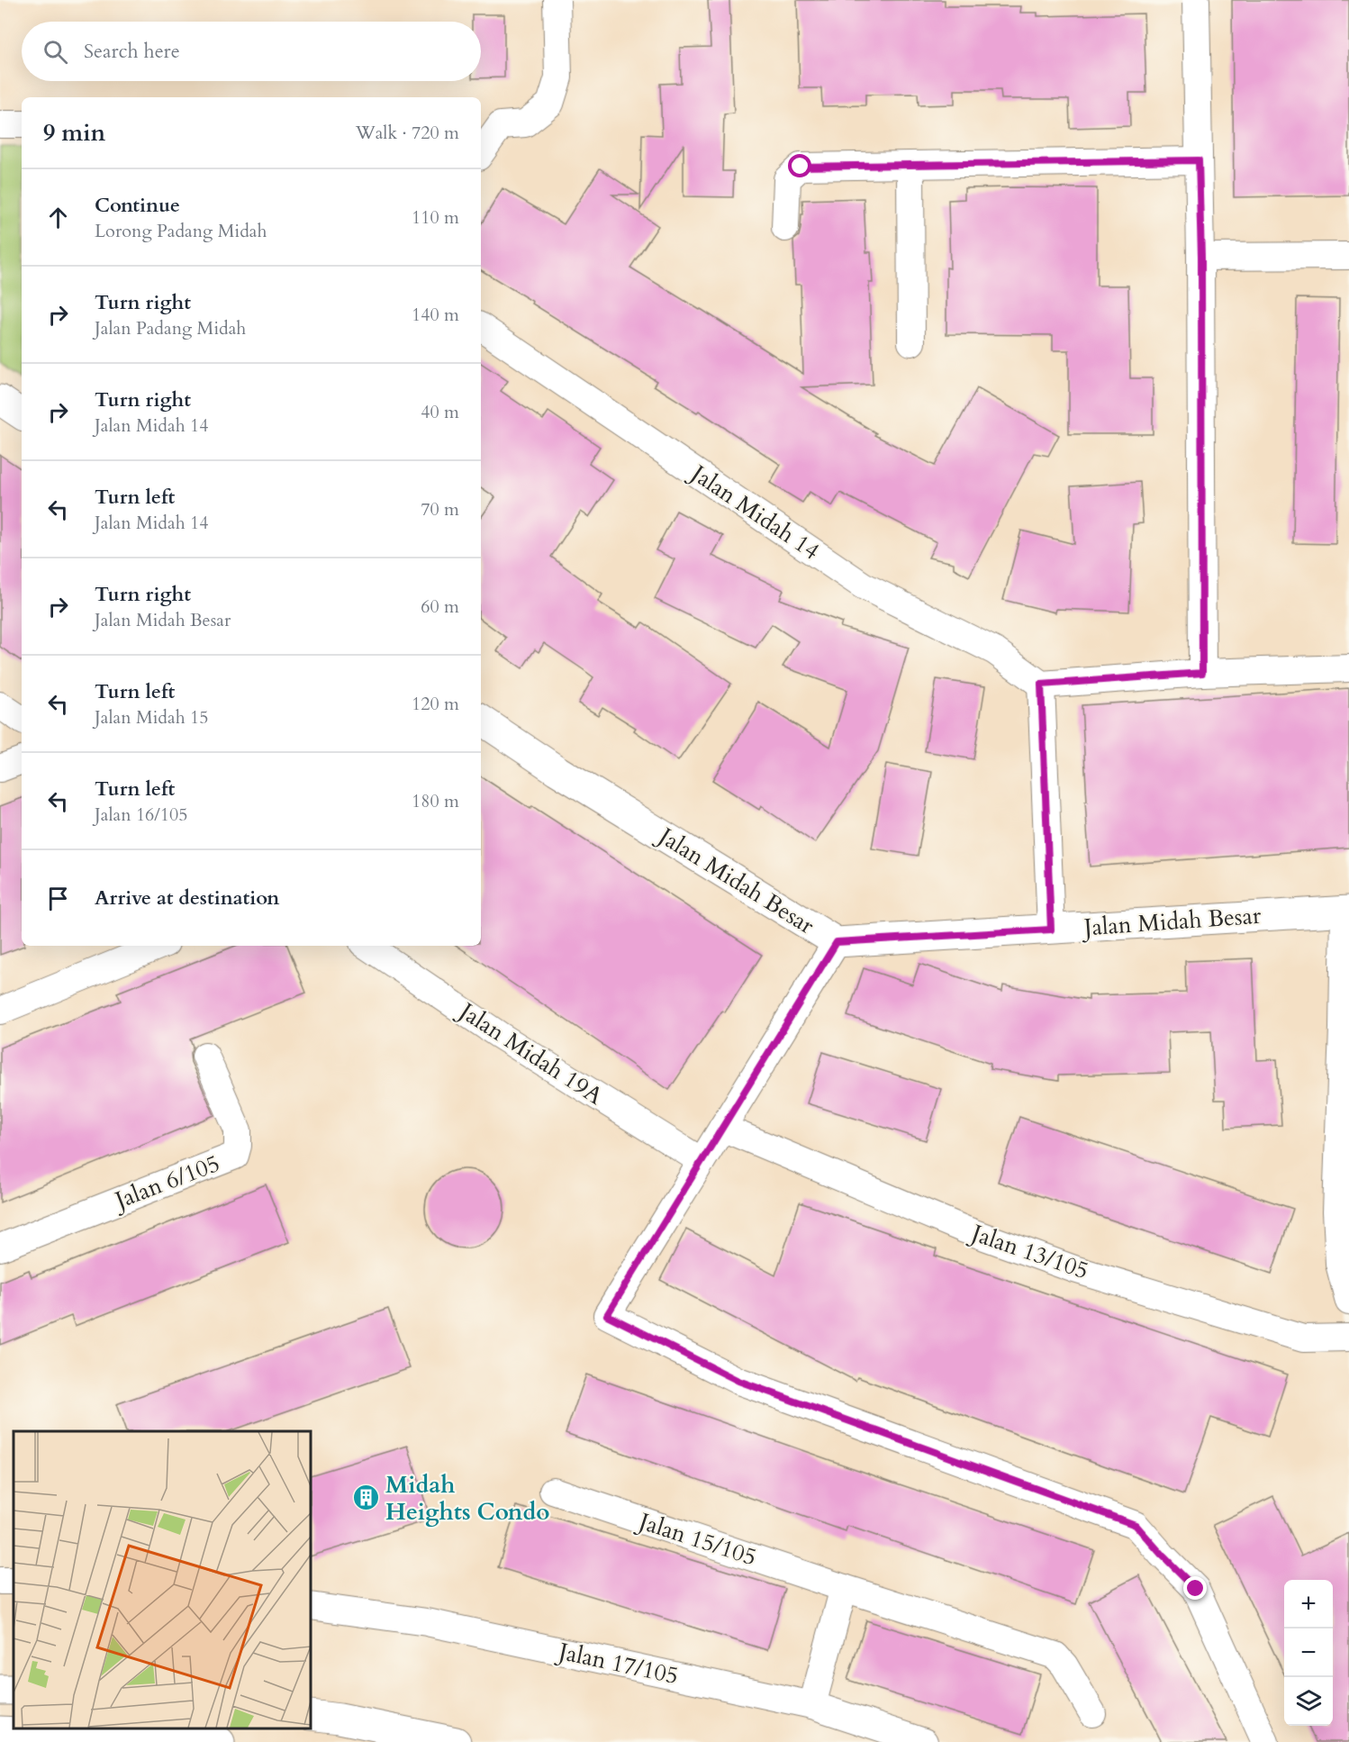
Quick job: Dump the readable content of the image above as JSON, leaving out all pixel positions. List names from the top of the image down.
{
  "streets": {
    "main road": ["Jalan Midah Besar"],
    "street": [
      "Jalan Midah 14",
      "Jalan Midah 19A",
      "Jalan 6/105",
      "Jalan 13/105",
      "Jalan 15/105",
      "Jalan 17/105"
    ]
  },
  "places": {
    "building": ["Midah Heights Condo"]
  },
  "page": {
    "search": "Search here",
    "heading": ["9 min", "Walk · 720 m"],
    "list": [
      ["Continue", "Lorong Padang Midah", "110 m"],
      ["Turn right", "Jalan Padang Midah", "140 m"],
      ["Turn right", "Jalan Midah 14", "40 m"],
      ["Turn left", "Jalan Midah 14", "70 m"],
      ["Turn right", "Jalan Midah Besar", "60 m"],
      ["Turn left", "Jalan Midah 15", "120 m"],
      ["Turn left", "Jalan 16/105", "180 m"],
      "Arrive at destination"
    ],
    "map_buttons": ["+", "−"]
  }
}
